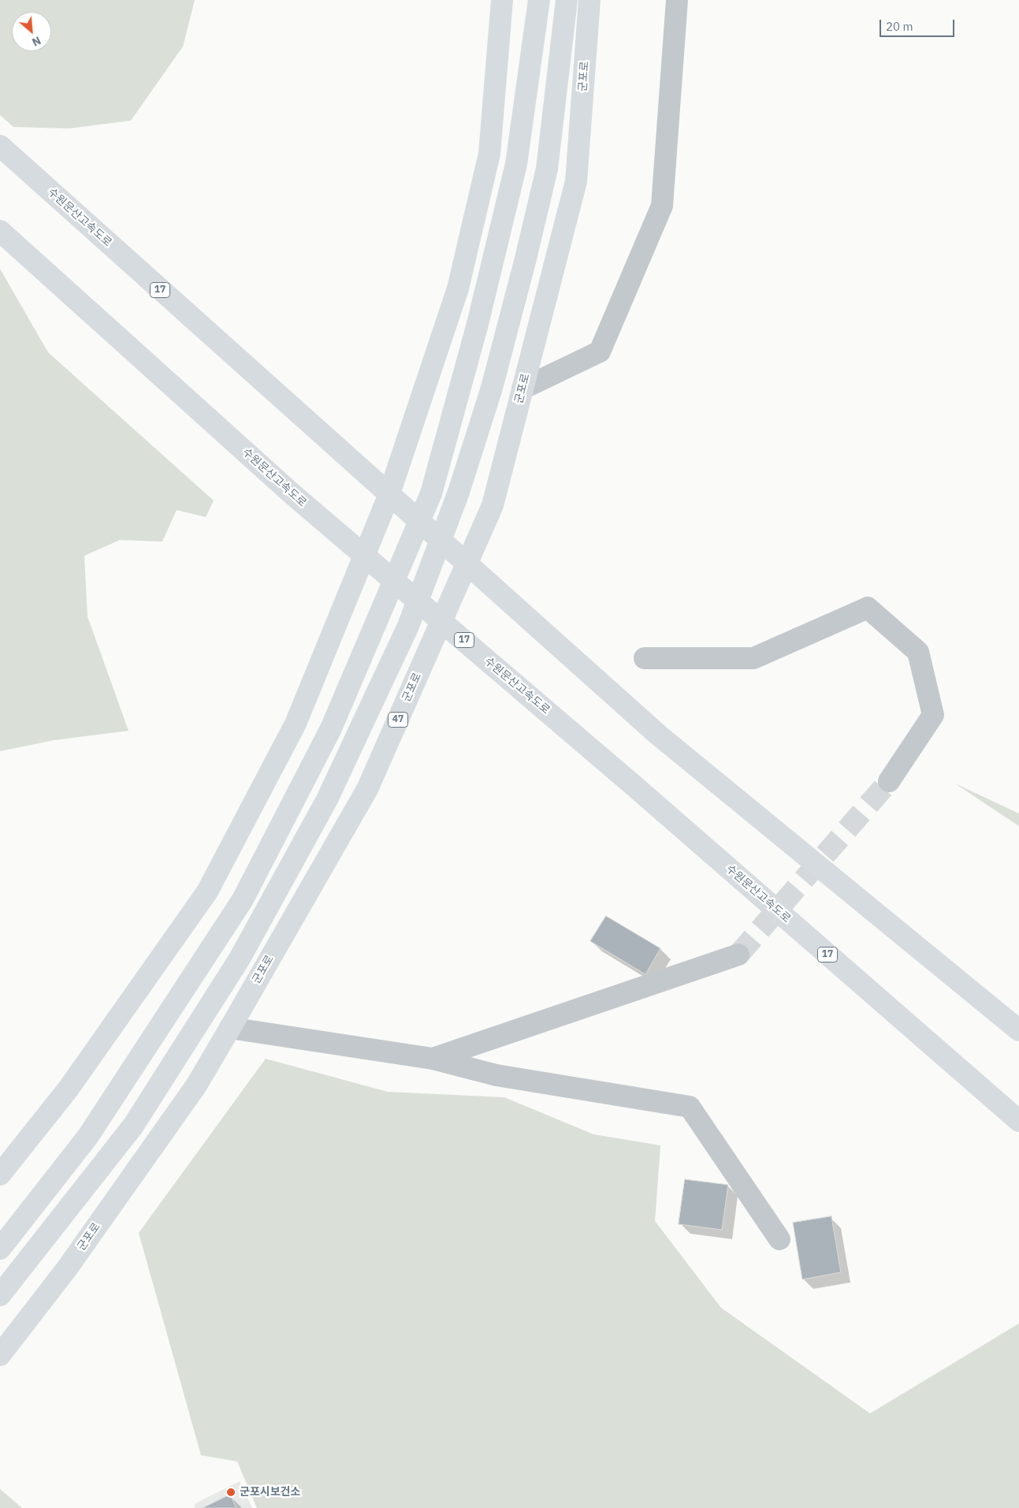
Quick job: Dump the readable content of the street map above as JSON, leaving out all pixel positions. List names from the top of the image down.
{
  "streets": {
    "main road": [
      "군포로",
      "수원문산고속도로",
      "17",
      "47"
    ]
  },
  "places": ["군포시보건소"],
  "scale_bar": "20 m",
  "north": "bottom right"
}
